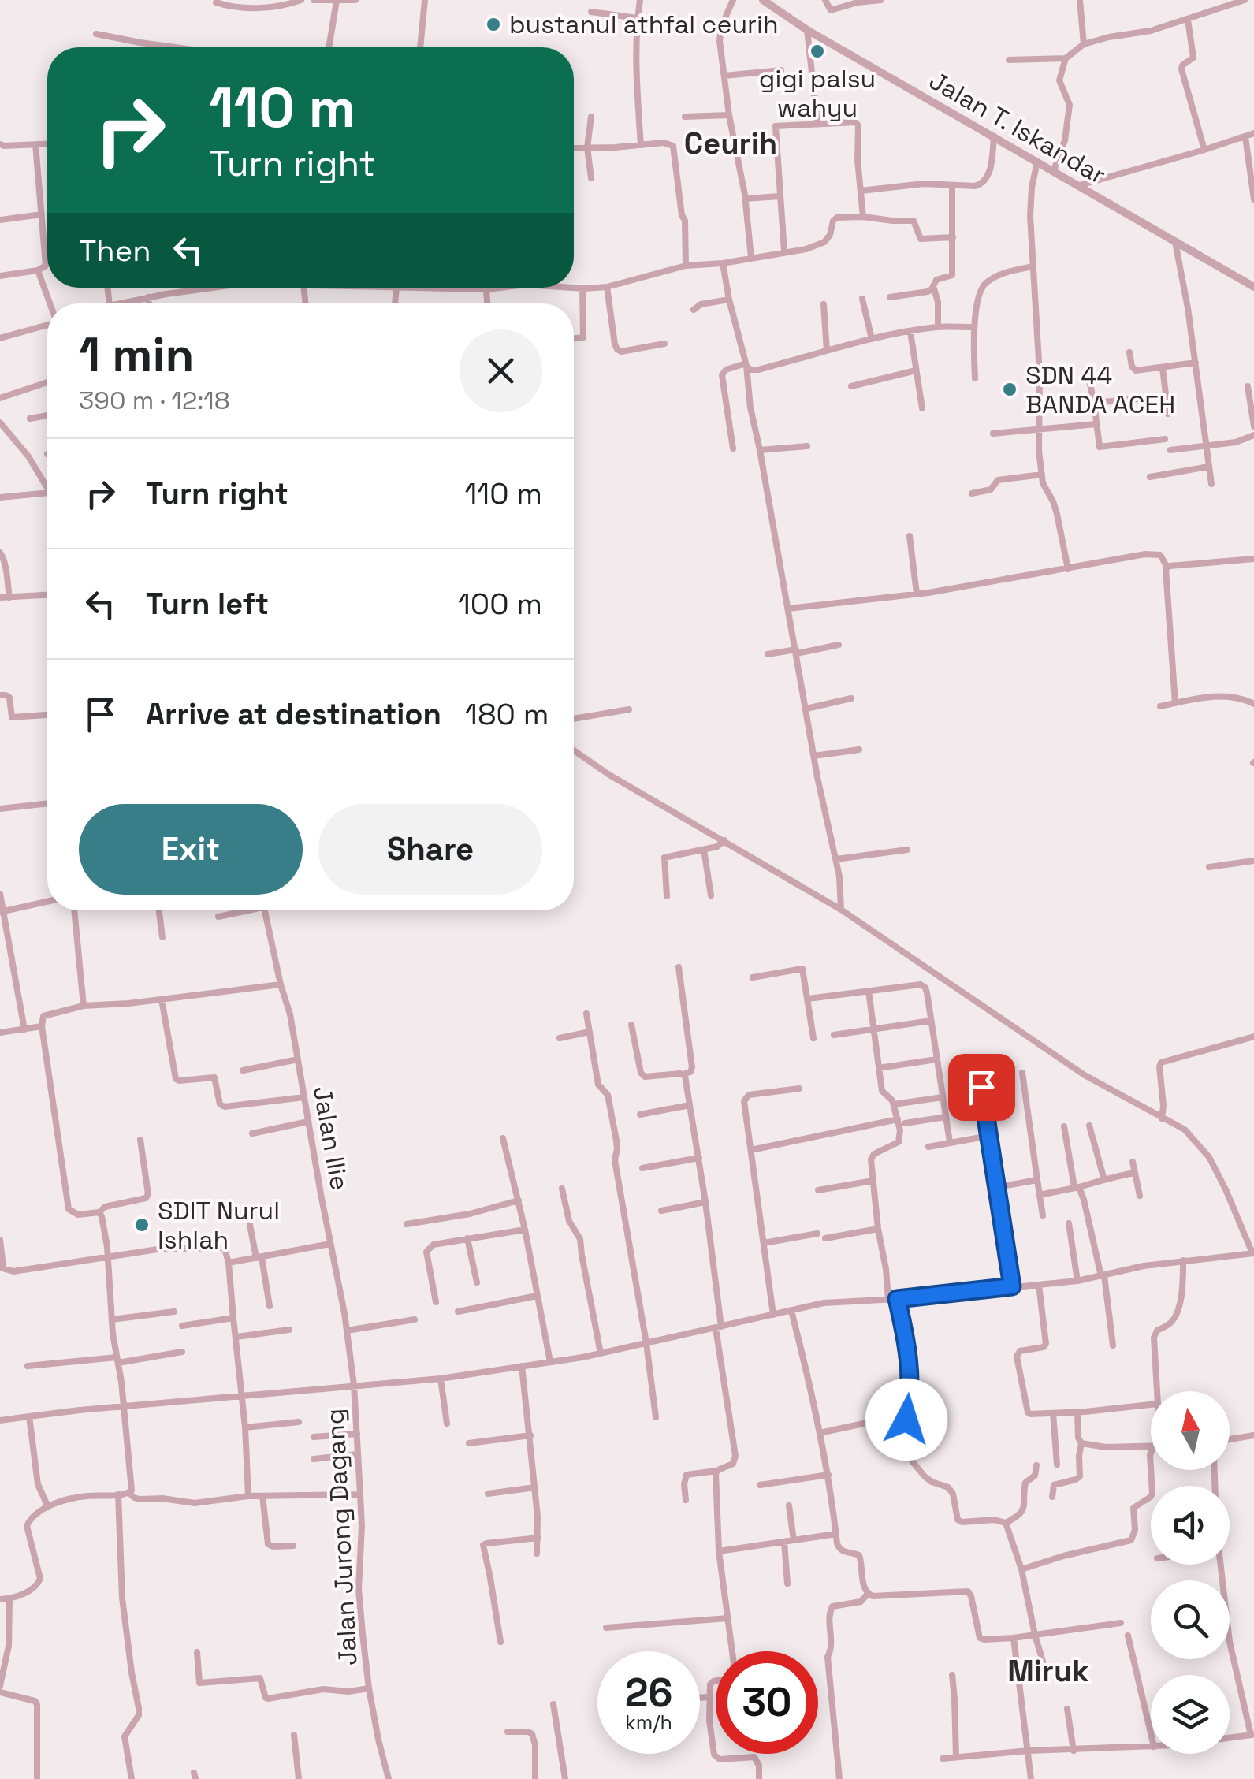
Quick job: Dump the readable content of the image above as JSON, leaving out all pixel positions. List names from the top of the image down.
{
  "streets": {
    "street": ["Jalan T. Iskandar", "Jalan Ilie", "Jalan Jurong Dagang"]
  },
  "crossings": [
    ["Jalan Ilie", "Jalan Jurong Dagang"]
  ],
  "districts": ["Ceurih", "Miruk"],
  "places": [
    "bustanul athfal ceurih",
    "gigi palsu wahyu",
    "SDN 44 BANDA ACEH",
    "SDIT Nurul Ishlah"
  ],
  "north": "top",
  "page": {
    "turn": ["110 m", "Turn right"],
    "then": "Then",
    "heading": ["1 min", "390 m · 12:18"],
    "list": [
      {
        "name": "Turn right",
        "value": "110 m"
      },
      {
        "name": "Turn left",
        "value": "100 m"
      },
      {
        "name": "Arrive at destination",
        "value": "180 m"
      }
    ],
    "buttons": ["Exit", "Share"],
    "speed": "26 km/h",
    "limit": "30"
  }
}
